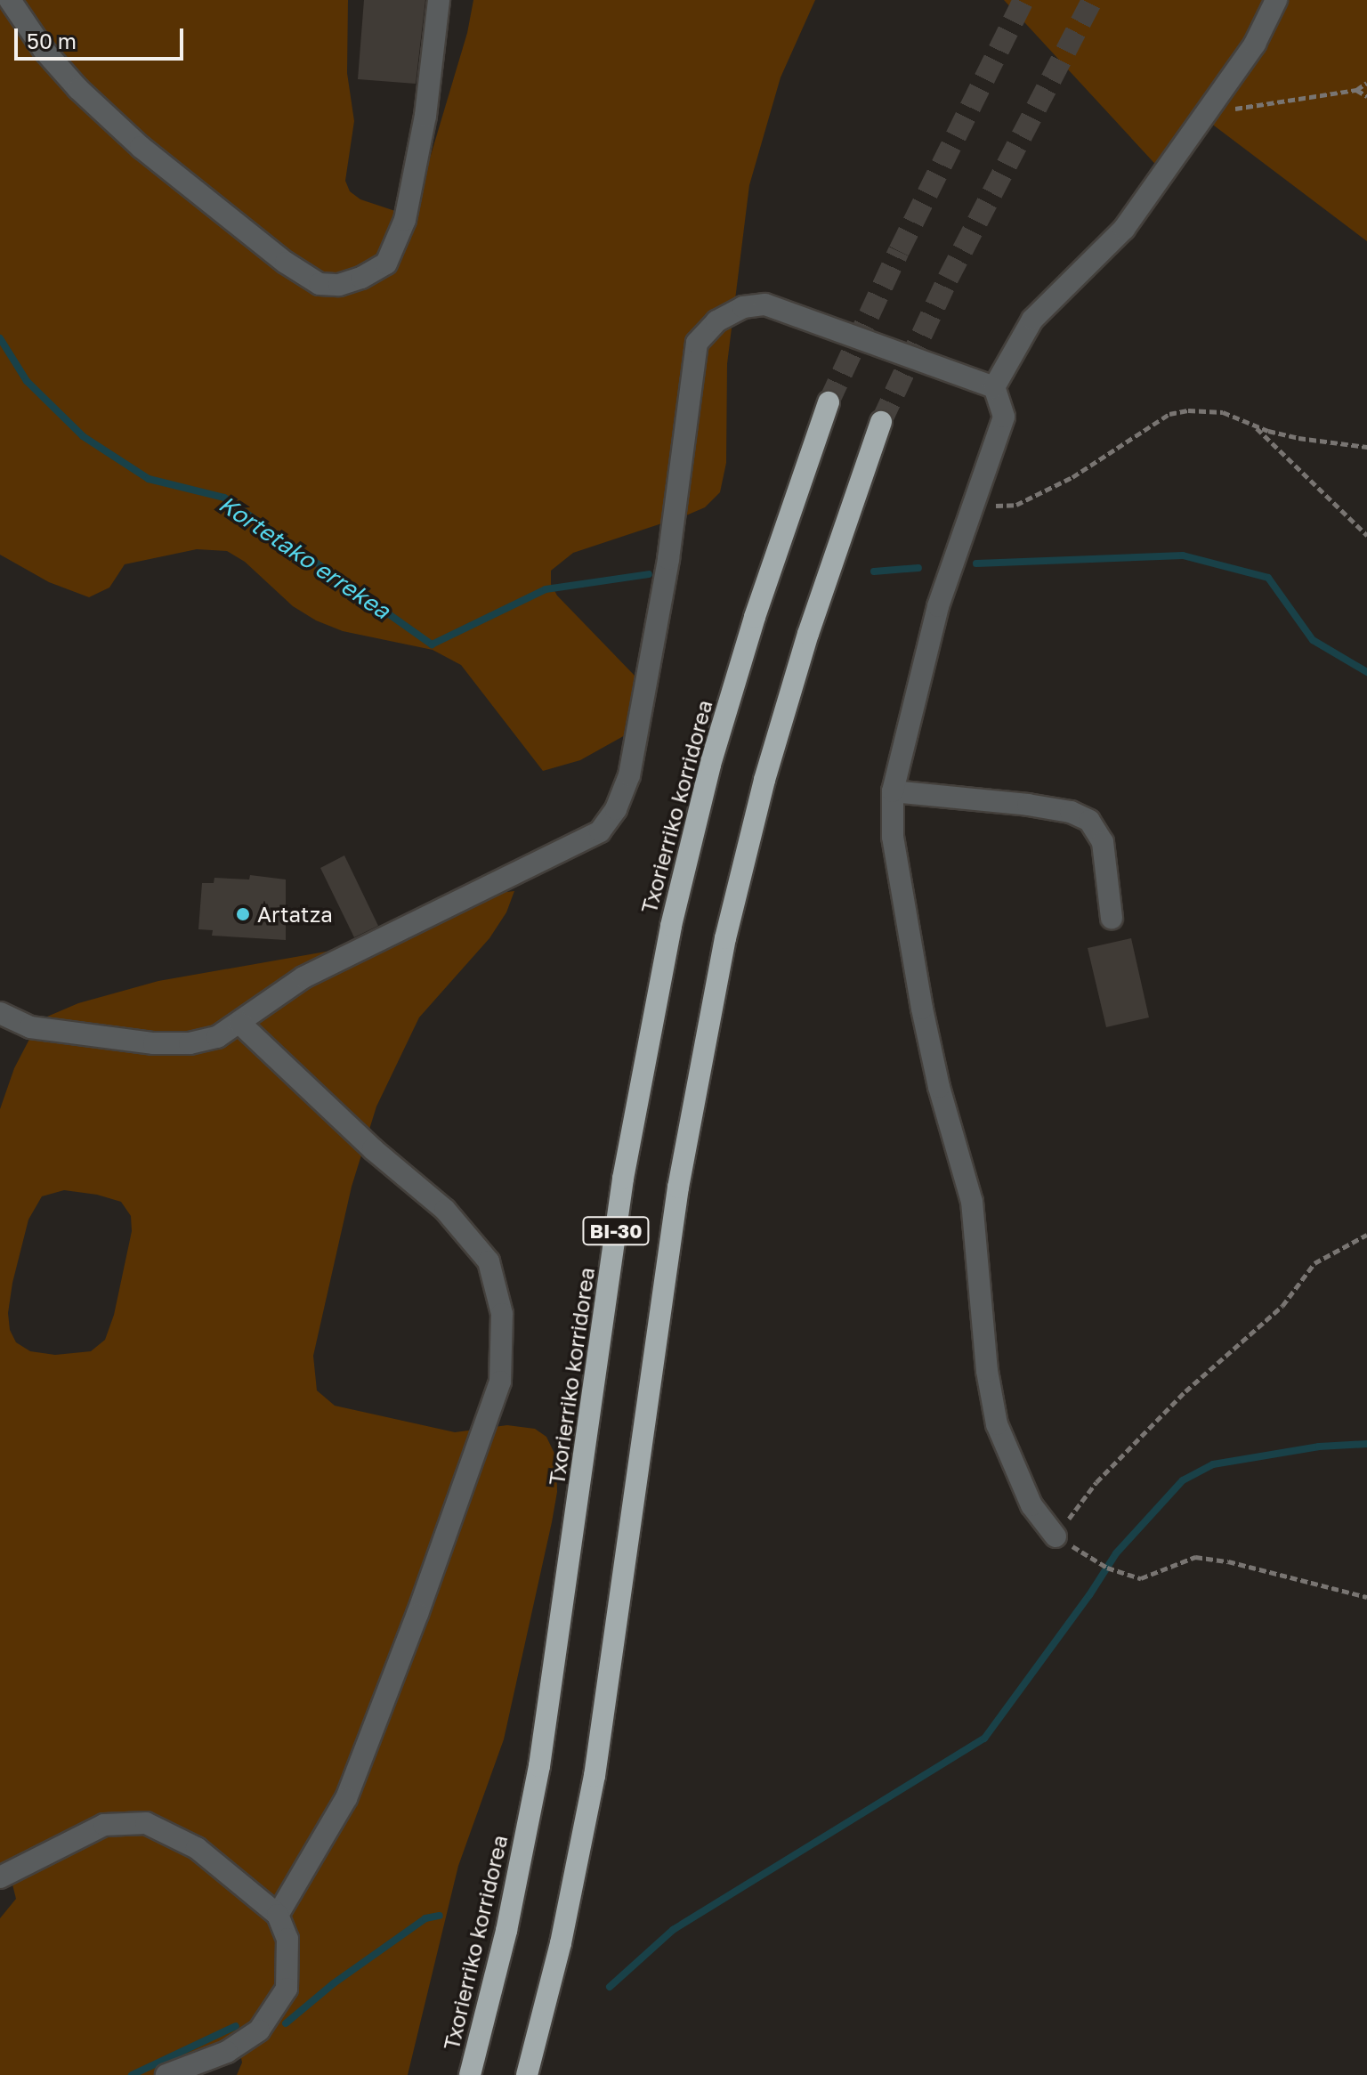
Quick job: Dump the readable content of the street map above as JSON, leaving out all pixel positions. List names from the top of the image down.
{
  "streets": {
    "highway": ["Txorierriko korridorea", "BI-30"]
  },
  "water": ["Kortetako errekea"],
  "places": ["Artatza"],
  "scale_bar": "50 m"
}
